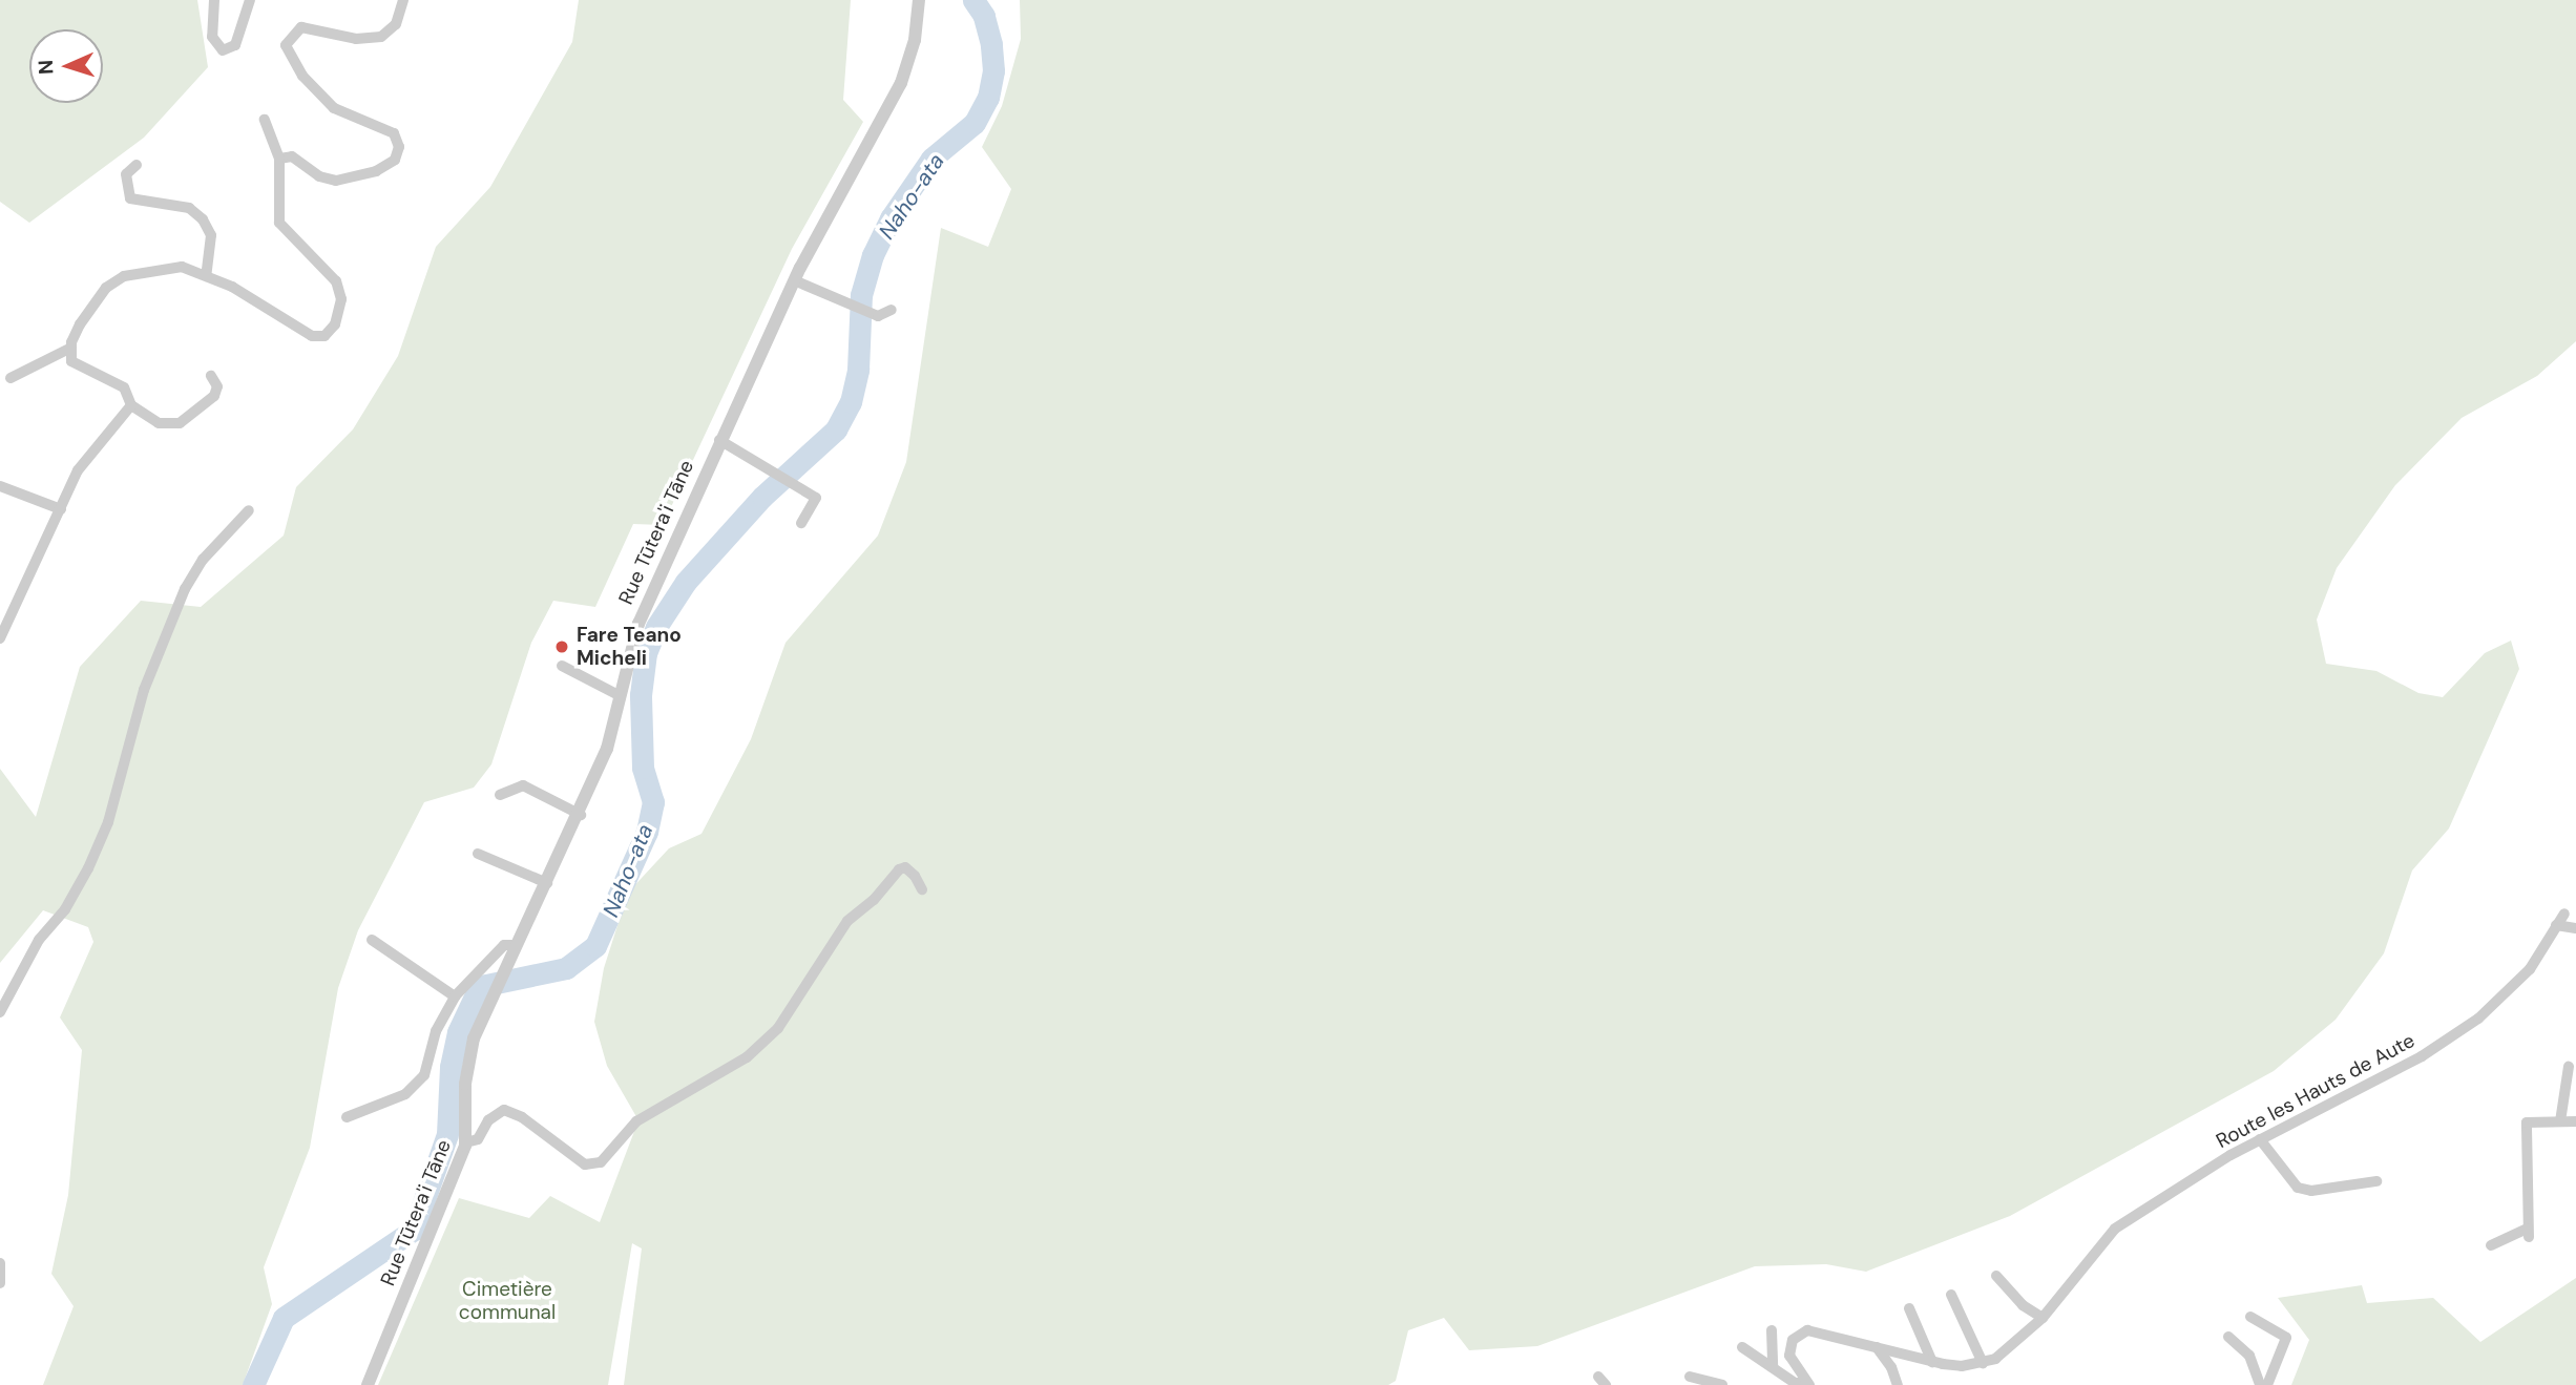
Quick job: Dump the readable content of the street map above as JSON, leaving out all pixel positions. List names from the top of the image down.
{
  "streets": {
    "street": ["Rue Tūtera'i Tāne", "Route les Hauts de Aute"]
  },
  "water": ["Naho-ata"],
  "parks": ["Cimetière communal"],
  "places": ["Fare Teano Micheli"],
  "north": "left"
}
